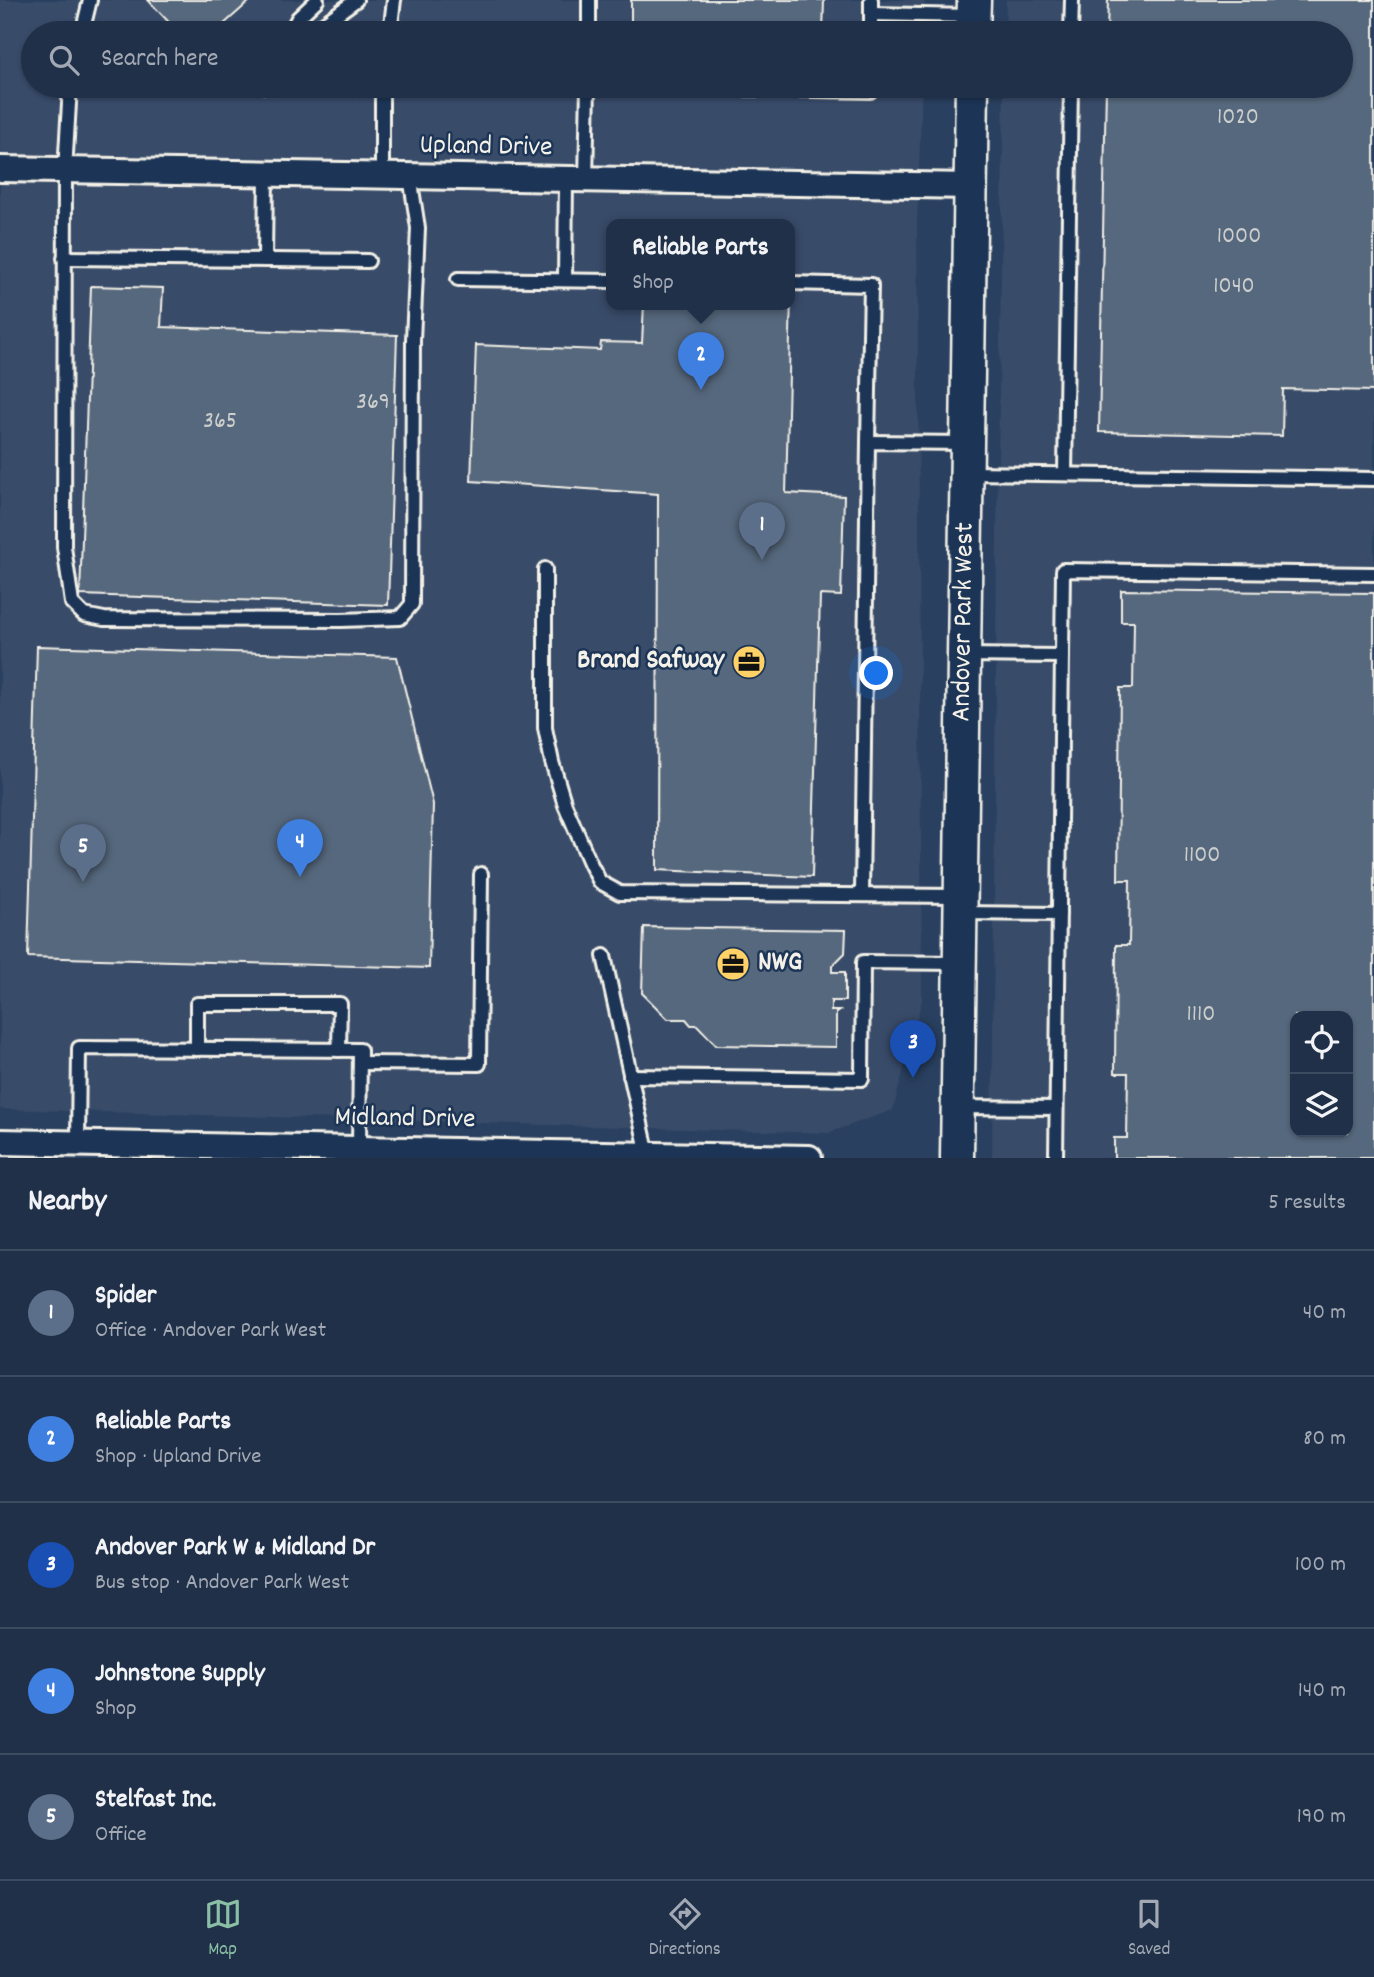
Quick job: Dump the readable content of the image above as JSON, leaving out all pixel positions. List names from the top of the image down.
{
  "streets": {
    "street": ["Upland Drive", "Andover Park West", "Midland Drive"]
  },
  "crossings": [
    ["Upland Drive", "Andover Park West"]
  ],
  "places": {
    "office": ["Brand Safway", "NWG"]
  },
  "house_numbers": [
    "1020",
    "1000",
    "1040",
    "369",
    "365",
    "1100",
    "1110"
  ],
  "page": {
    "search": "Search here",
    "popup": ["Reliable Parts", "Shop"],
    "pins": [
      "2",
      "1",
      "4",
      "5",
      "3"
    ],
    "heading": ["Nearby", "5 results"],
    "list": [
      {
        "mark": "1",
        "name": "Spider",
        "note": "Office · Andover Park West",
        "value": "40 m"
      },
      {
        "mark": "2",
        "name": "Reliable Parts",
        "note": "Shop · Upland Drive",
        "value": "80 m"
      },
      {
        "mark": "3",
        "name": "Andover Park W & Midland Dr",
        "note": "Bus stop · Andover Park West",
        "value": "100 m"
      },
      {
        "mark": "4",
        "name": "Johnstone Supply",
        "note": "Shop",
        "value": "140 m"
      },
      {
        "mark": "5",
        "name": "Stelfast Inc.",
        "note": "Office",
        "value": "190 m"
      }
    ],
    "nav": ["Map", "Directions", "Saved"]
  }
}
